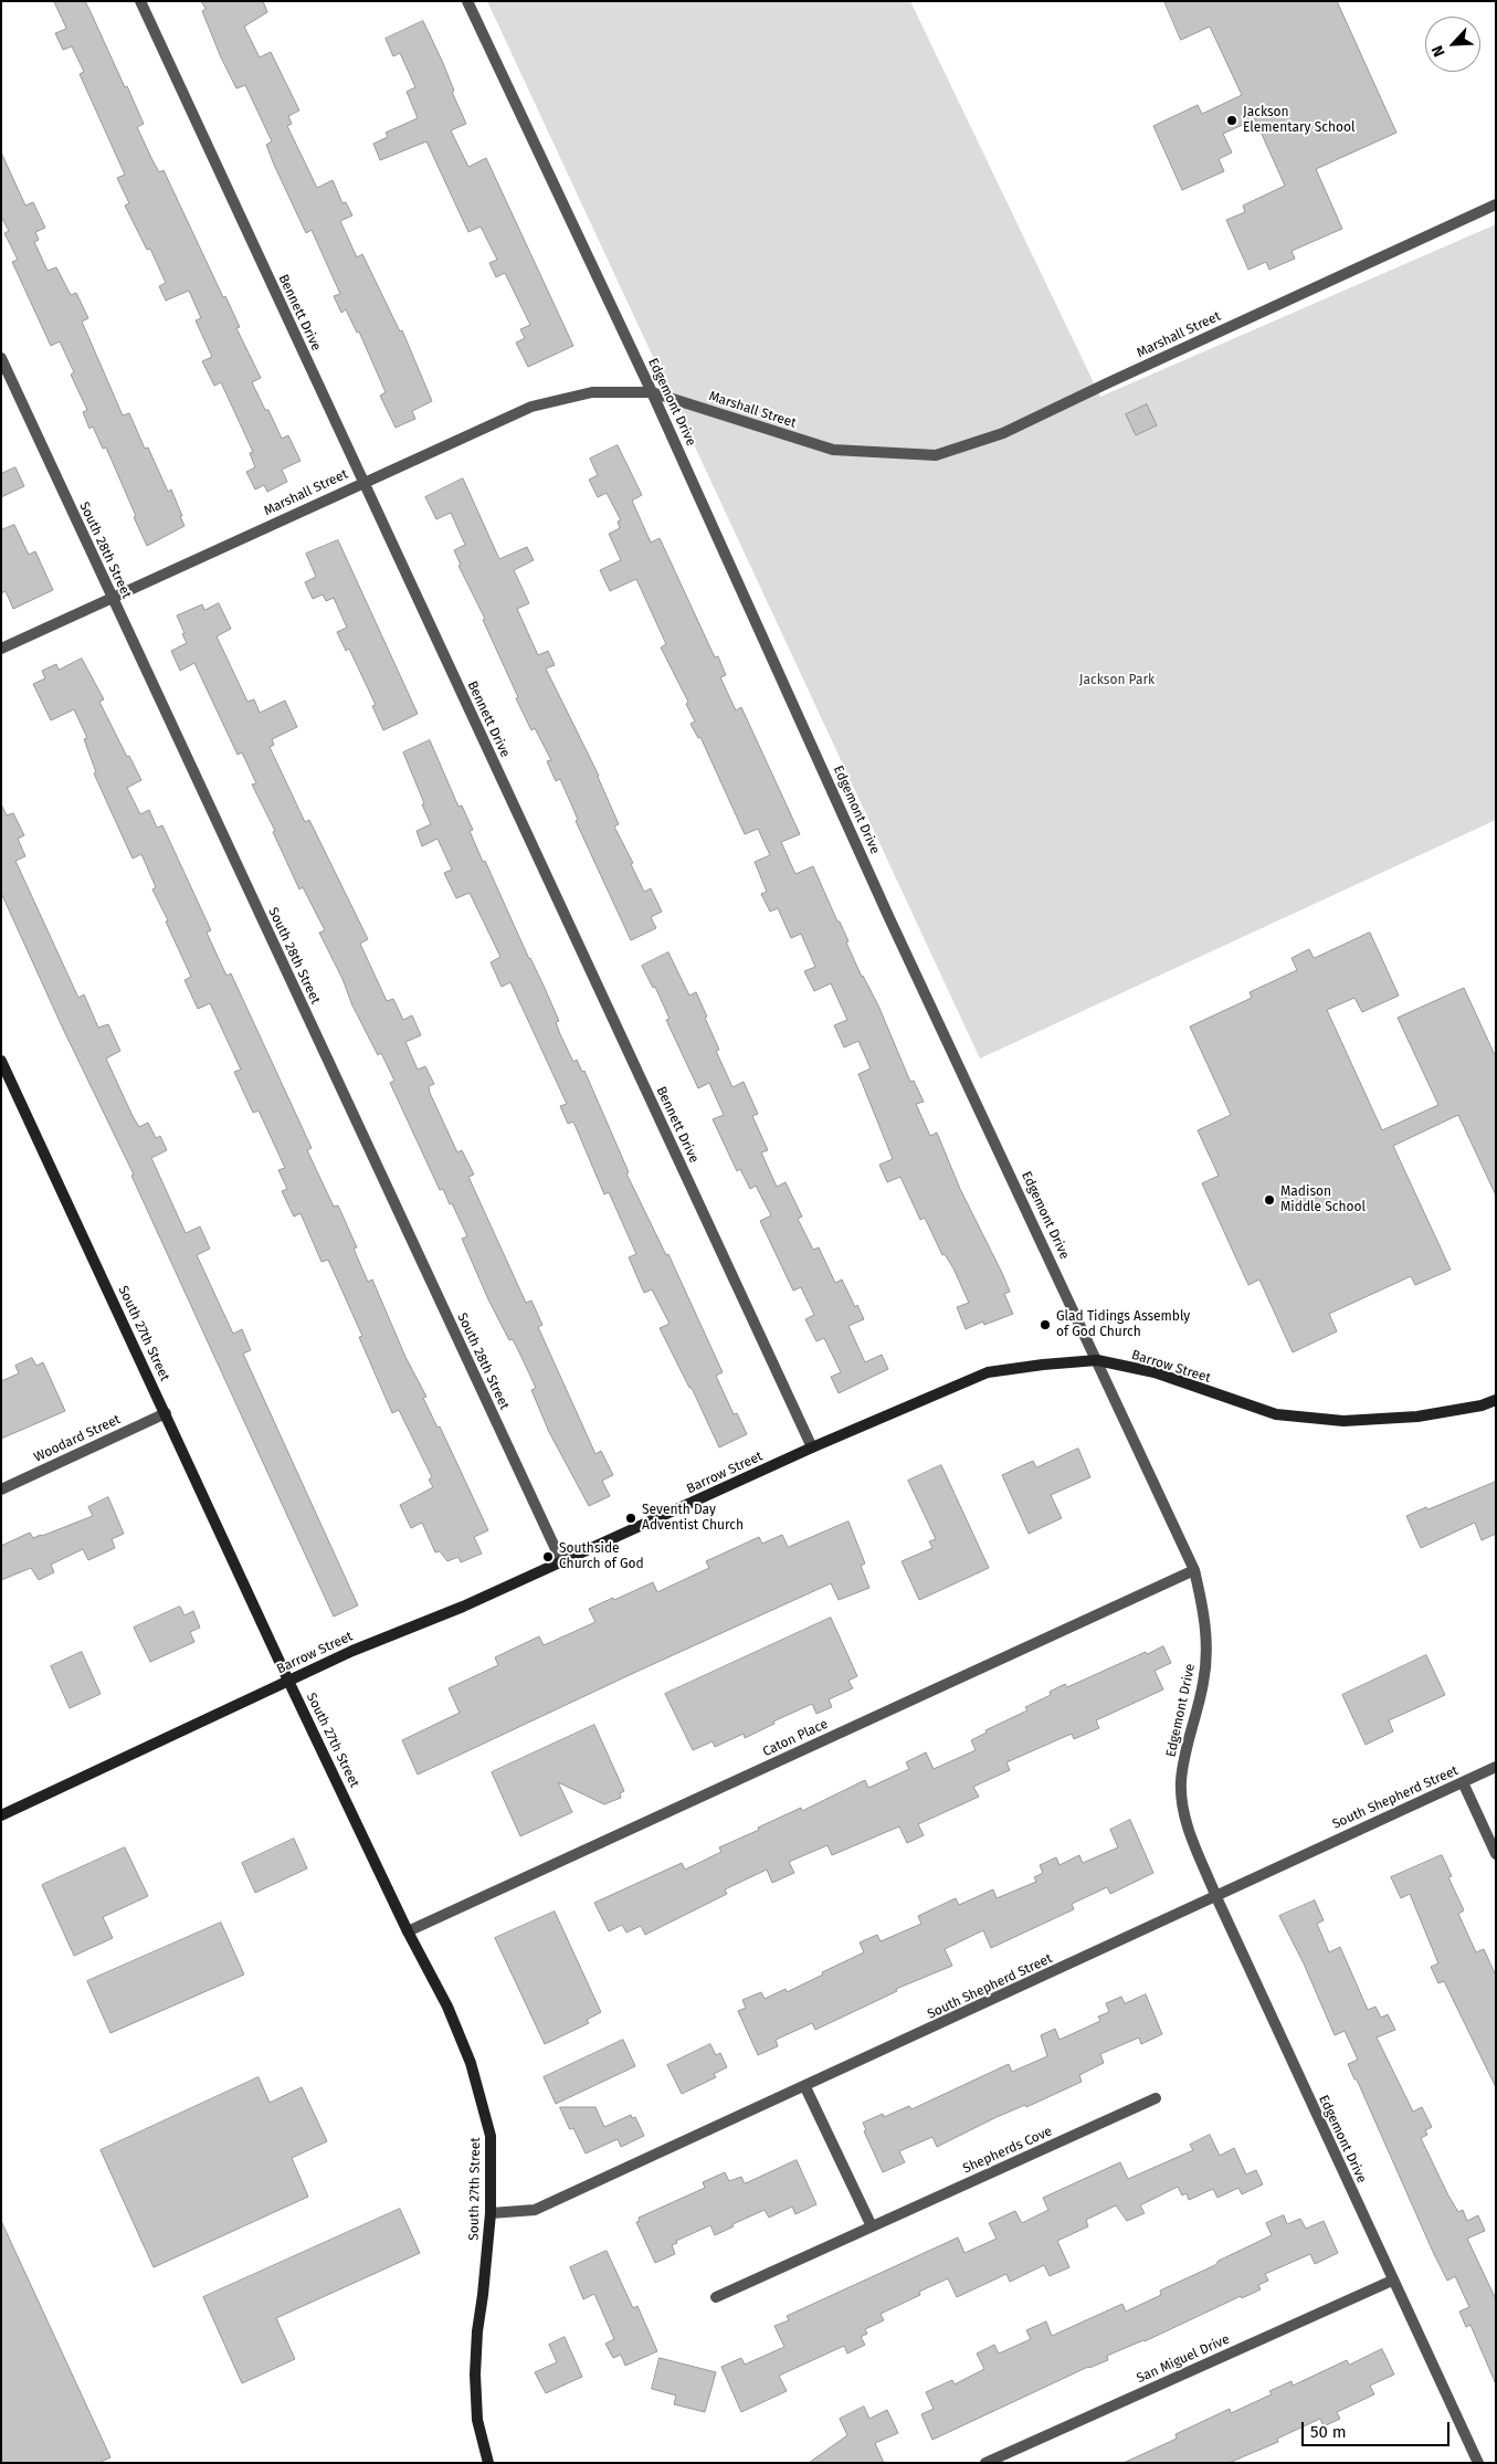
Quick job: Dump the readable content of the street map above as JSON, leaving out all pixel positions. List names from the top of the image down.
{
  "streets": {
    "main road": ["South 27th Street", "Barrow Street"],
    "street": [
      "Bennett Drive",
      "Marshall Street",
      "Edgemont Drive",
      "South 28th Street",
      "Woodard Street",
      "Caton Place",
      "South Shepherd Street",
      "Shepherds Cove",
      "San Miguel Drive"
    ]
  },
  "crossings": [
    ["Bennett Drive", "Marshall Street"],
    ["Bennett Drive", "Barrow Street"],
    ["Marshall Street", "Edgemont Drive"],
    ["Marshall Street", "South 28th Street"],
    ["Edgemont Drive", "Barrow Street"],
    ["Edgemont Drive", "Caton Place"],
    ["Edgemont Drive", "South Shepherd Street"],
    ["Edgemont Drive", "San Miguel Drive"],
    ["South 28th Street", "Barrow Street"],
    ["South 27th Street", "Barrow Street"],
    ["South 27th Street", "Woodard Street"],
    ["South 27th Street", "Caton Place"],
    ["South 27th Street", "South Shepherd Street"]
  ],
  "parks": ["Jackson Park"],
  "places": [
    "Jackson Elementary School",
    "Madison Middle School",
    "Glad Tidings Assembly of God Church",
    "Seventh Day Adventist Church",
    "Southside Church of God"
  ],
  "scale_bar": "50 m",
  "north": "bottom left"
}
